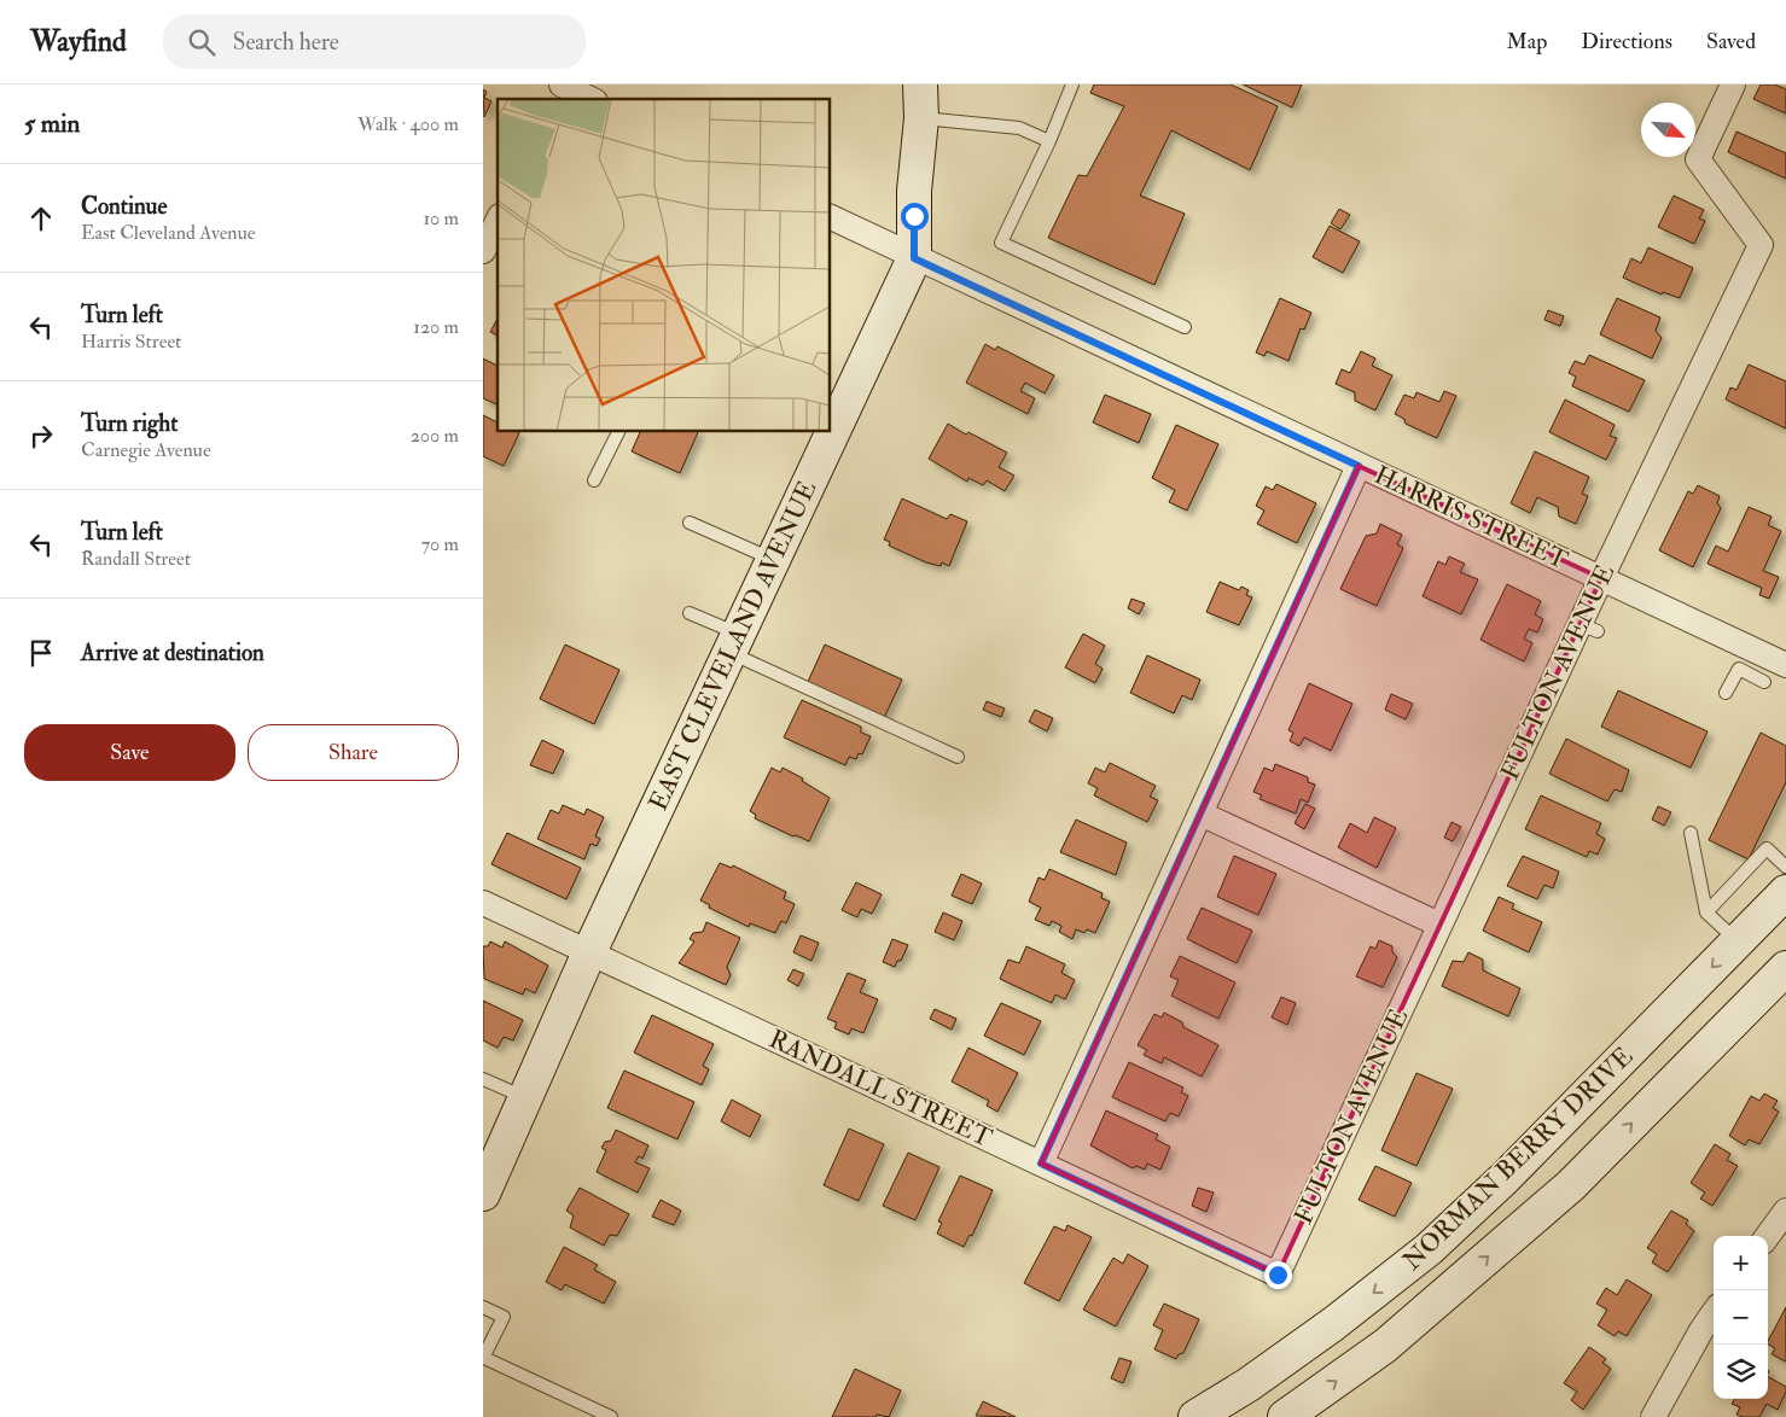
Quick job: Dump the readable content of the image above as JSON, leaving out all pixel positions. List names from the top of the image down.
{
  "streets": {
    "main road": ["EAST CLEVELAND AVENUE", "NORMAN BERRY DRIVE"],
    "street": ["HARRIS STREET", "FULTON AVENUE", "RANDALL STREET"]
  },
  "crossings": [
    ["HARRIS STREET", "EAST CLEVELAND AVENUE"],
    ["HARRIS STREET", "FULTON AVENUE"],
    ["EAST CLEVELAND AVENUE", "RANDALL STREET"],
    ["FULTON AVENUE", "RANDALL STREET"]
  ],
  "north": "bottom right",
  "page": {
    "header": "Wayfind",
    "search": "Search here",
    "nav": ["Map", "Directions", "Saved"],
    "heading": ["5 min", "Walk · 400 m"],
    "list": [
      ["Continue", "East Cleveland Avenue", "10 m"],
      ["Turn left", "Harris Street", "120 m"],
      ["Turn right", "Carnegie Avenue", "200 m"],
      ["Turn left", "Randall Street", "70 m"],
      "Arrive at destination"
    ],
    "buttons": ["Save", "Share"],
    "map_buttons": ["+", "−"]
  }
}
